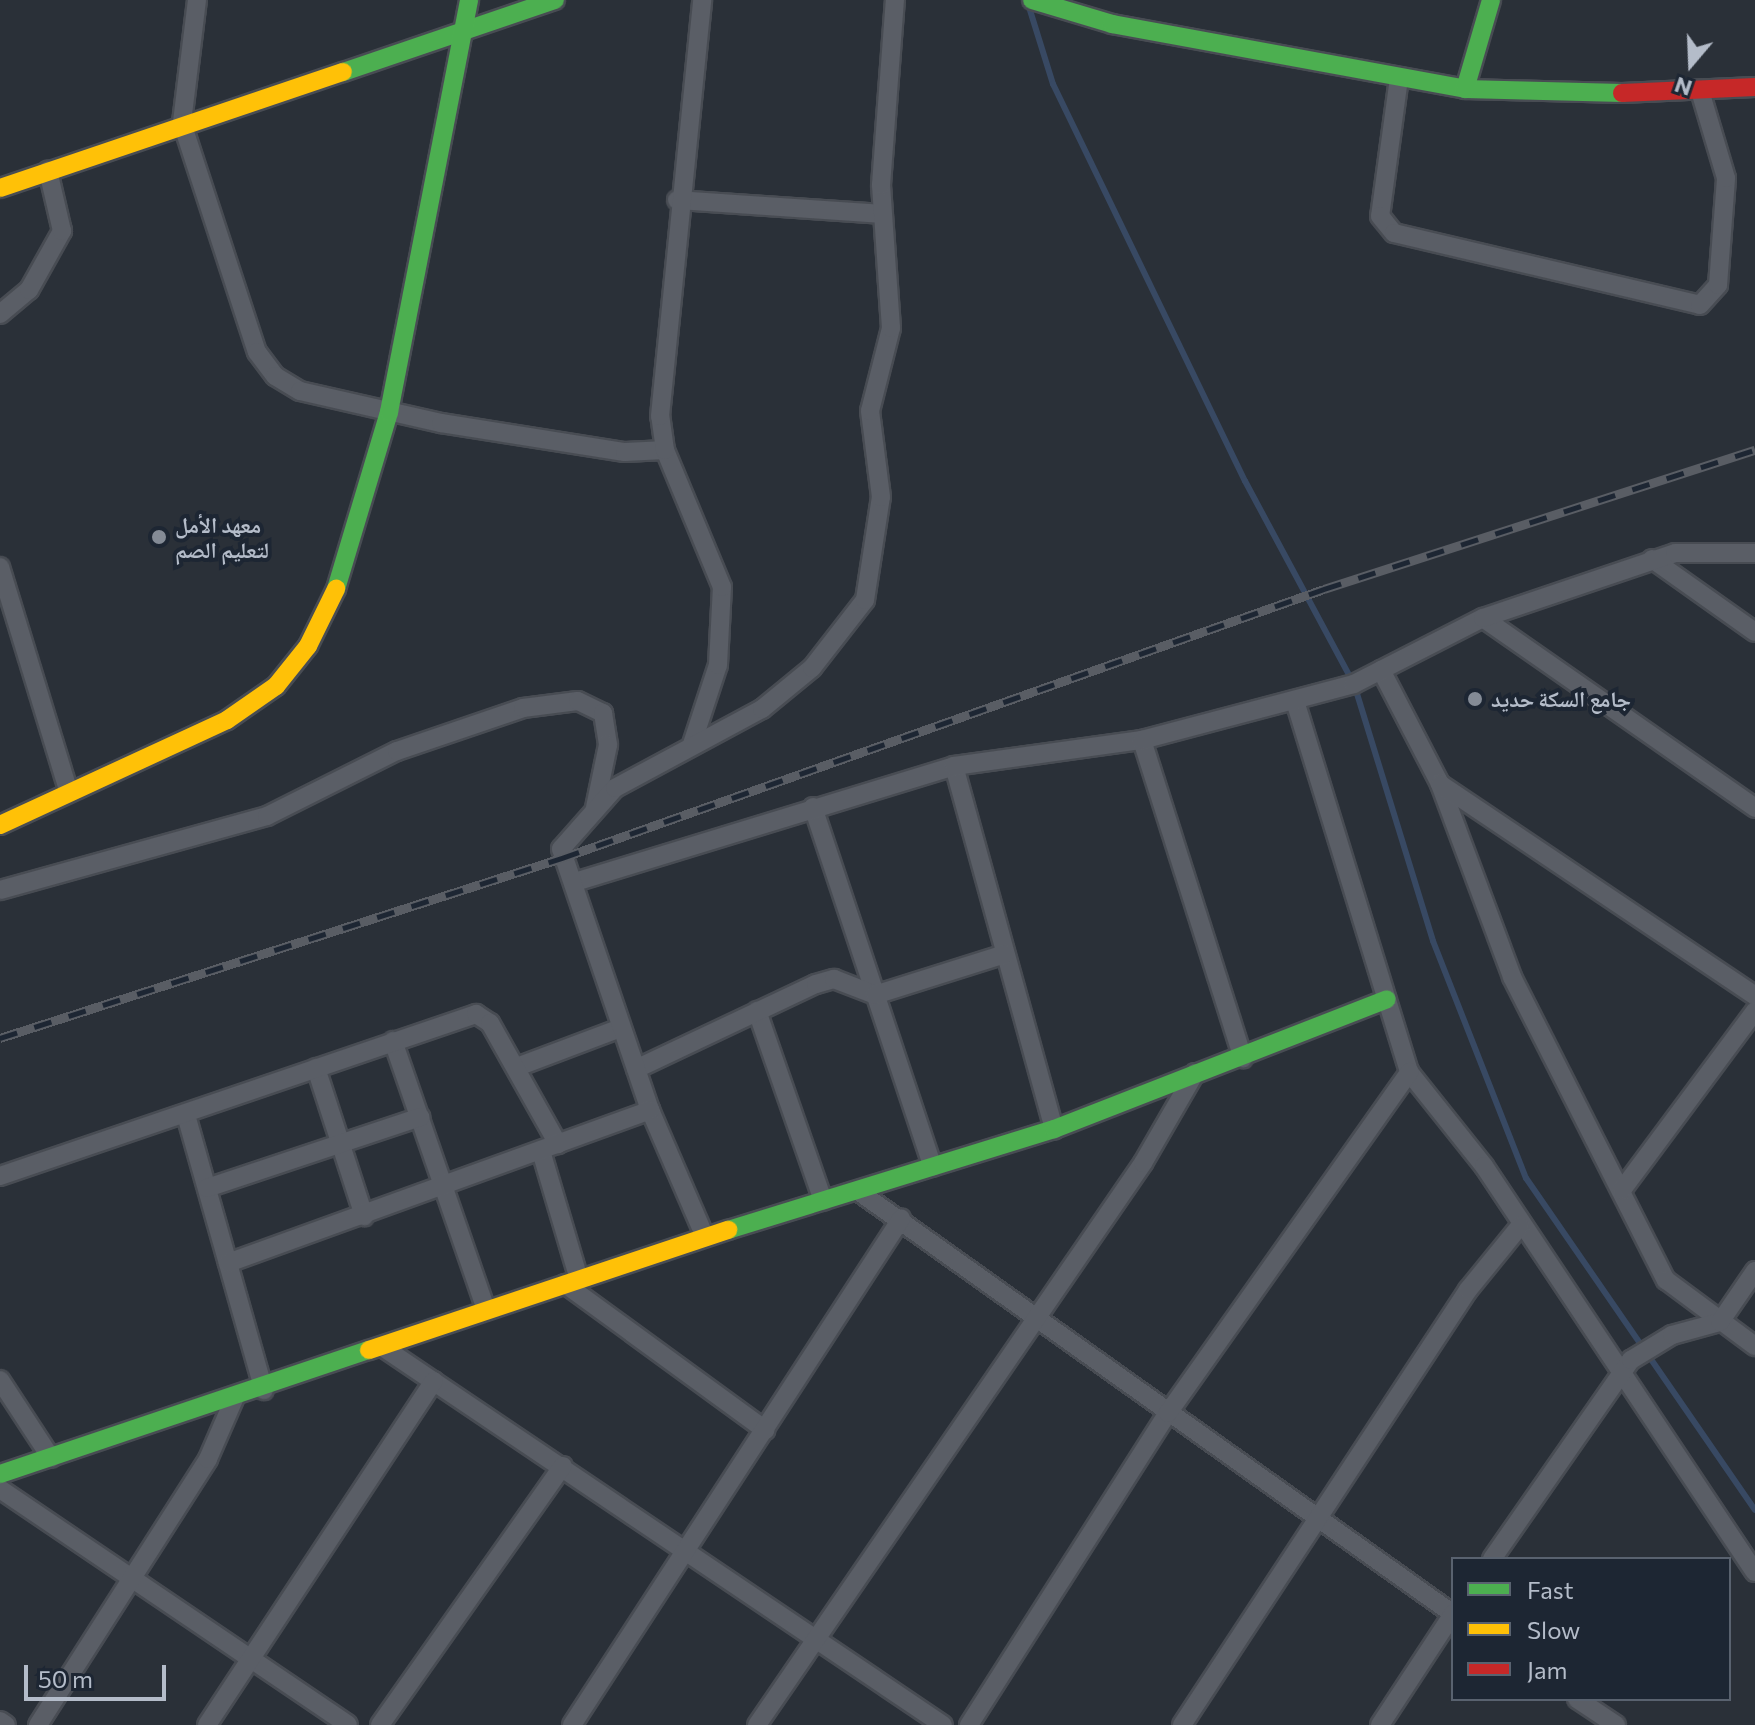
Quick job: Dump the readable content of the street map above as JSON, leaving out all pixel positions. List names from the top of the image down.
{
  "places": ["معهد الأمل لتعليم الصم", "جامع السكة حديد"],
  "legend": ["Fast", "Slow", "Jam"],
  "scale_bar": "50 m",
  "north": "bottom"
}
